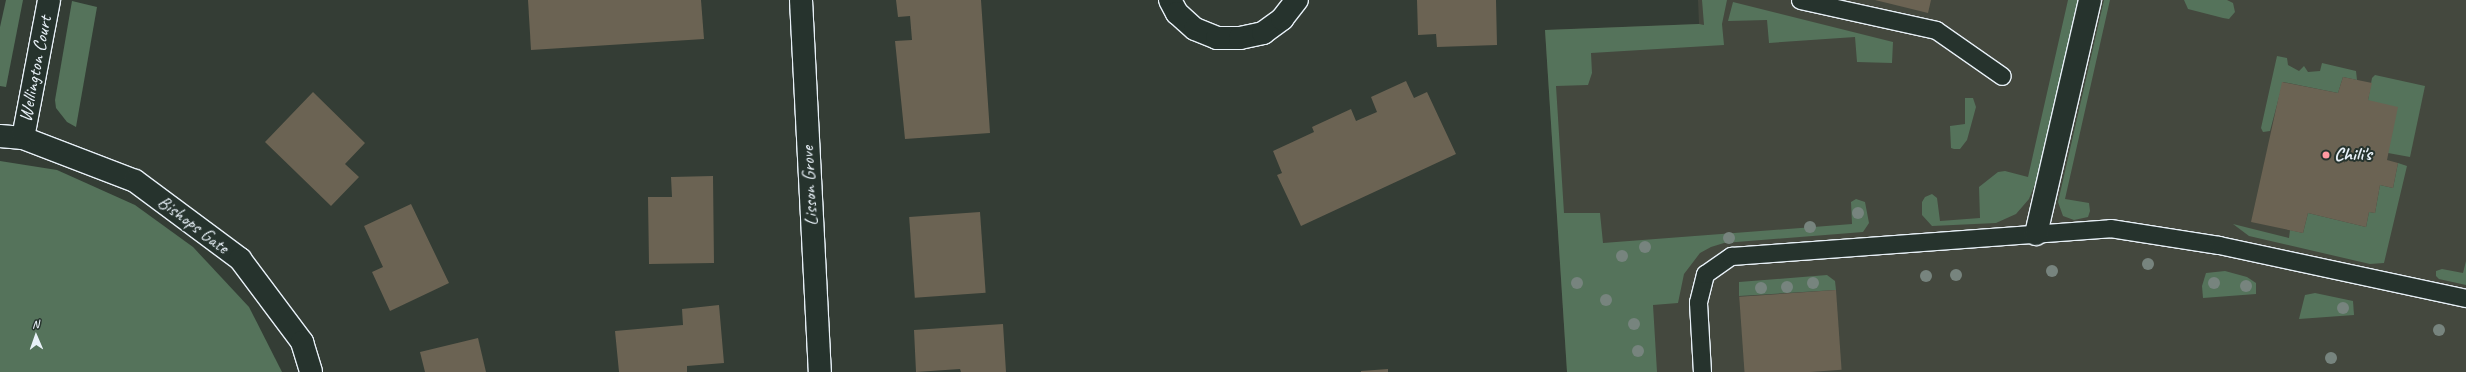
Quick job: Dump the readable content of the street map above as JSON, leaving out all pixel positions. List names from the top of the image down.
{
  "streets": {
    "street": ["Wellington Court", "Lisson Grove", "Bishops Gate"]
  },
  "crossings": [
    ["Wellington Court", "Bishops Gate"]
  ],
  "places": ["Chili's"],
  "north": "top"
}
